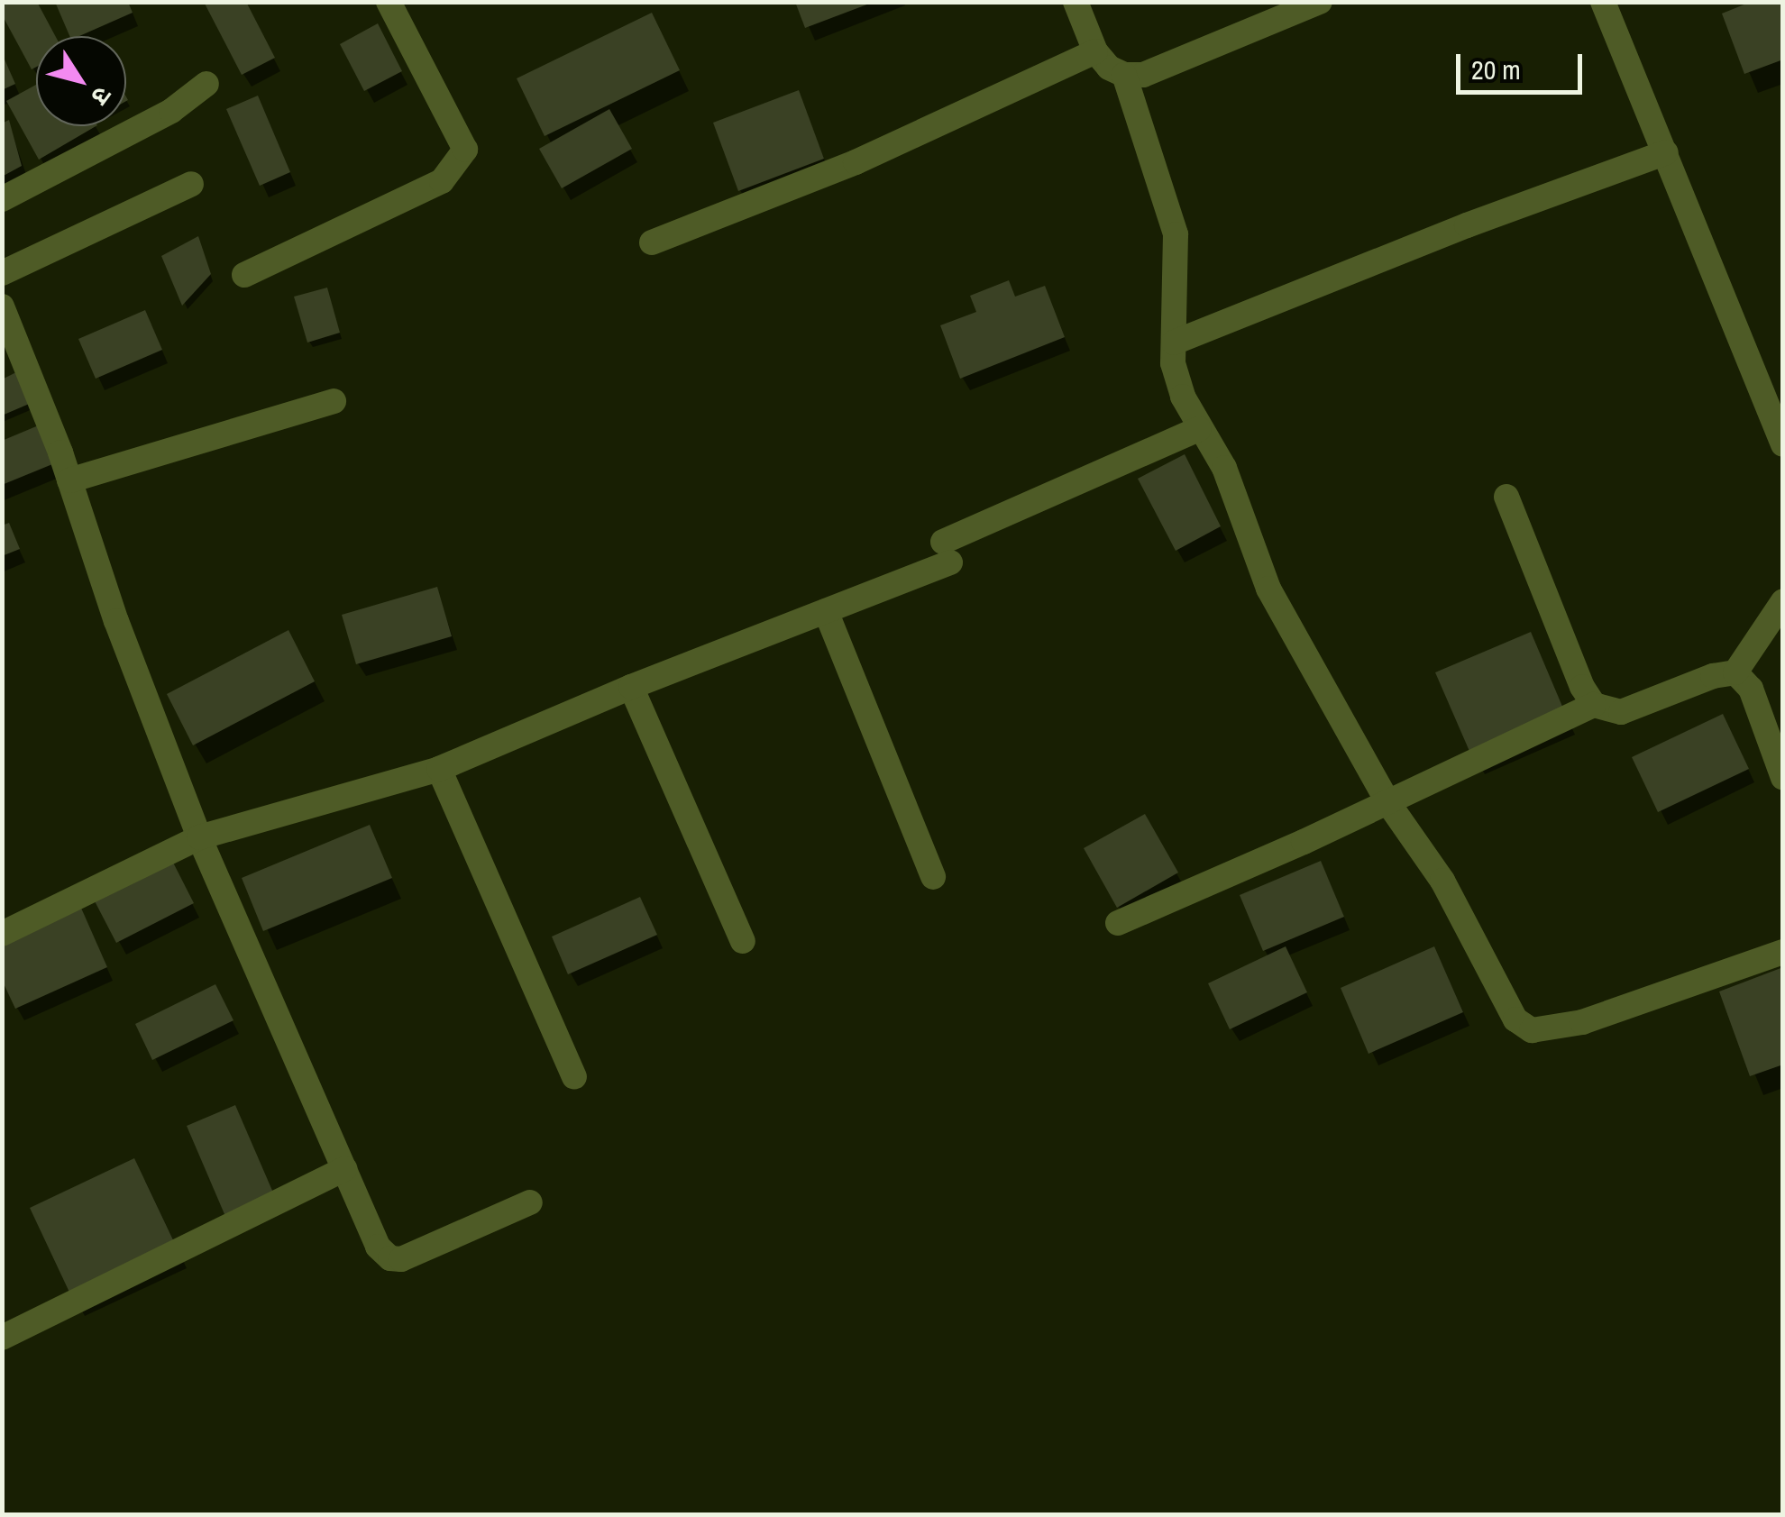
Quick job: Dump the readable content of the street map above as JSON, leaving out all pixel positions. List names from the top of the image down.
{
  "scale_bar": "20 m",
  "north": "bottom right"
}
